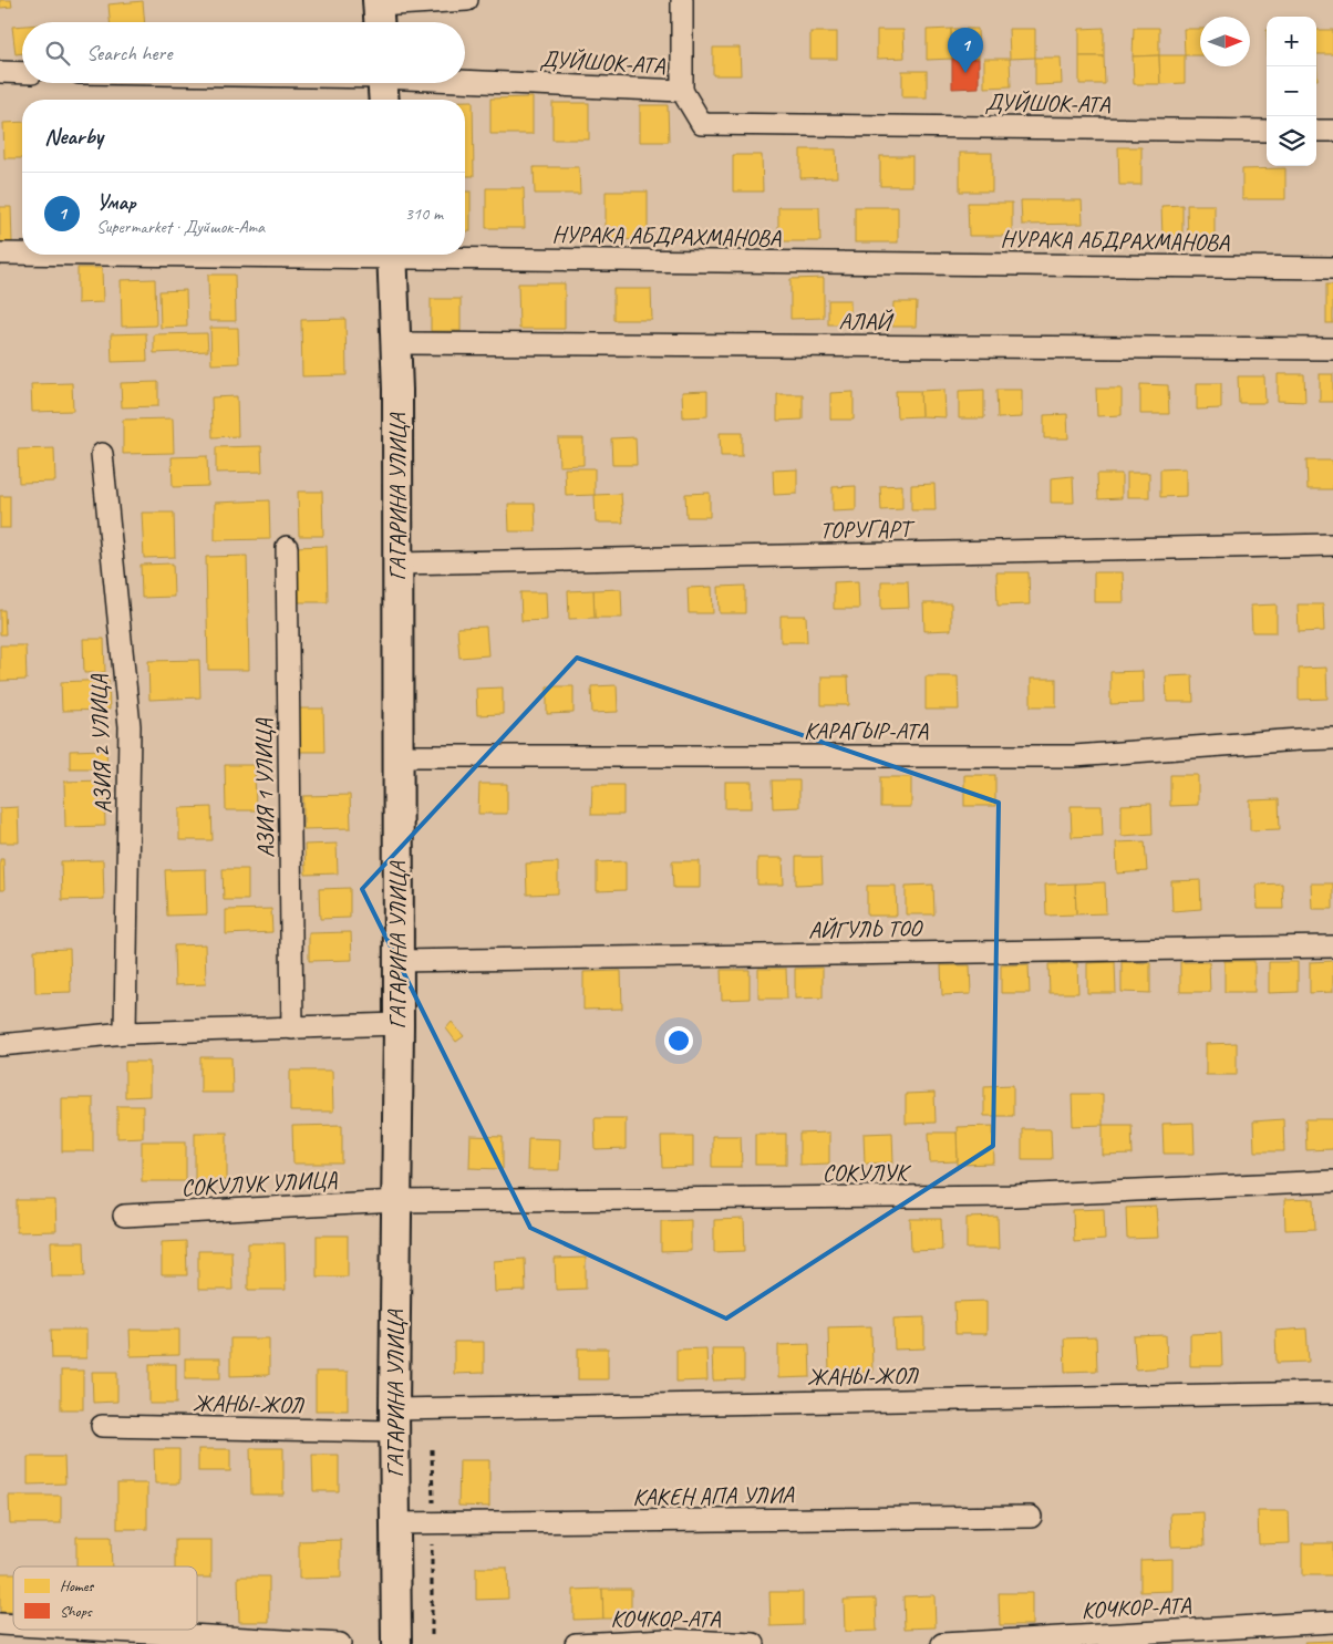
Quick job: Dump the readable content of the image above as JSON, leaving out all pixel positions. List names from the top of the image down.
{
  "streets": {
    "main road": ["ГАГАРИНА УЛИЦА"],
    "street": [
      "ДУЙШОК-АТА",
      "НУРАКА АБДРАХМАНОВА",
      "АЛАЙ",
      "ТОРУГАРТ",
      "КАРАГЫР-АТА",
      "АЗИЯ 2 УЛИЦА",
      "АЗИЯ 1 УЛИЦА",
      "АЙГУЛЬ ТОО",
      "СОКУЛУК",
      "СОКУЛУК УЛИЦА",
      "ЖАНЫ-ЖОЛ",
      "КАКЕН АПА УЛИА",
      "КОЧКОР-АТА"
    ]
  },
  "crossings": [
    ["АЛАЙ", "ГАГАРИНА УЛИЦА"],
    ["ГАГАРИНА УЛИЦА", "ТОРУГАРТ"],
    ["ГАГАРИНА УЛИЦА", "КАРАГЫР-АТА"],
    ["ГАГАРИНА УЛИЦА", "АЙГУЛЬ ТОО"],
    ["ГАГАРИНА УЛИЦА", "СОКУЛУК"],
    ["ГАГАРИНА УЛИЦА", "СОКУЛУК УЛИЦА"],
    ["ГАГАРИНА УЛИЦА", "ЖАНЫ-ЖОЛ"],
    ["ГАГАРИНА УЛИЦА", "КАКЕН АПА УЛИА"],
    ["СОКУЛУК", "СОКУЛУК УЛИЦА"]
  ],
  "legend": ["Homes", "Shops"],
  "north": "right",
  "page": {
    "map_buttons": ["+", "−"],
    "search": "Search here",
    "pins": "1",
    "heading": "Nearby",
    "list": [
      {
        "mark": "1",
        "name": "Умар",
        "note": "Supermarket · Дуйшок-Ата",
        "value": "310 m"
      }
    ]
  }
}
